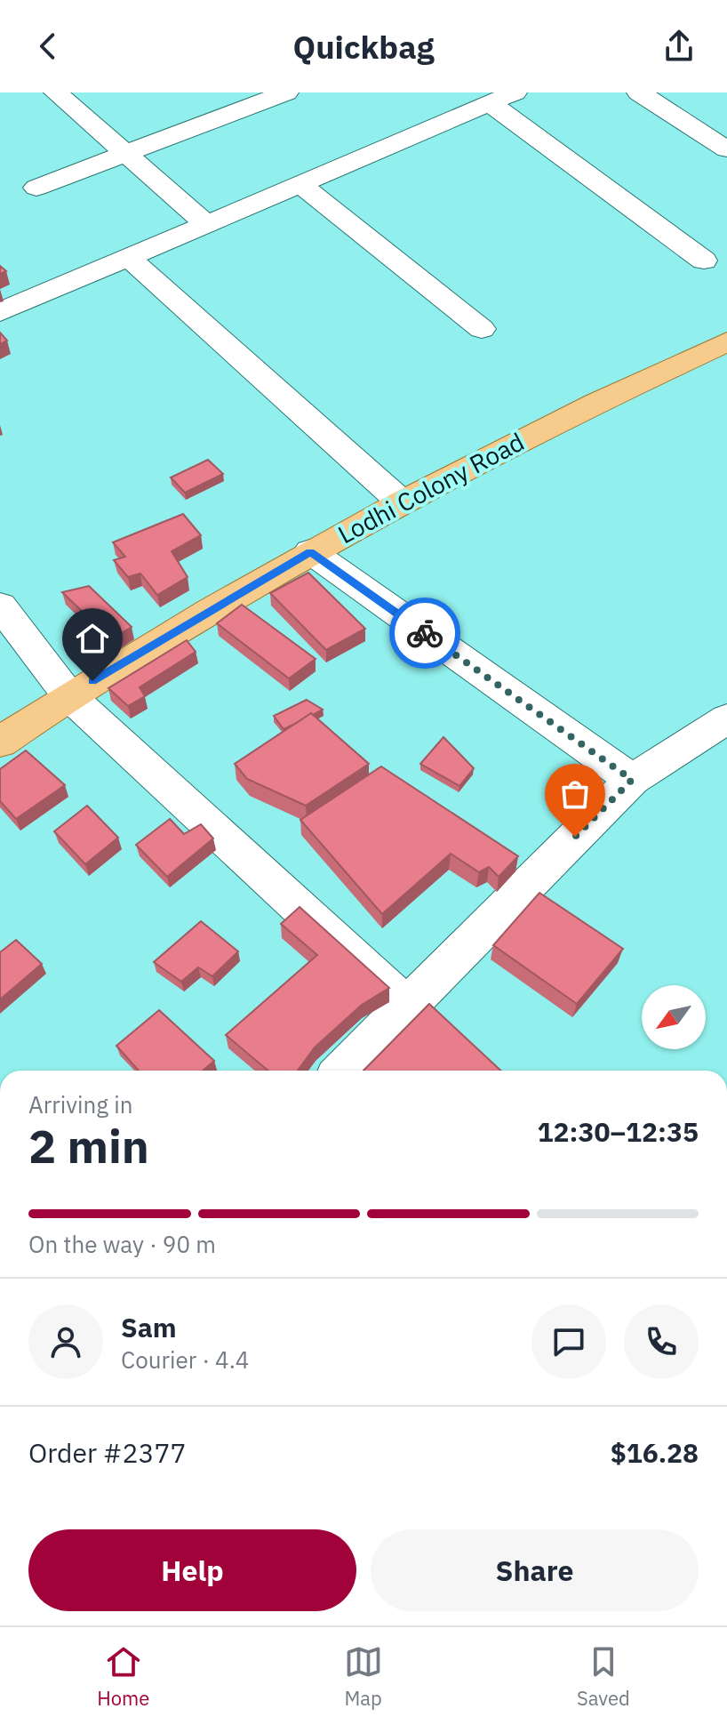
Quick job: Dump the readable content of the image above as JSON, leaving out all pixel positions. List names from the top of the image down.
{
  "streets": {
    "main road": ["Lodhi Colony Road"]
  },
  "north": "bottom left",
  "page": {
    "header": "Quickbag",
    "heading": ["2 min", "Arriving in", "12:30–12:35"],
    "panel": [
      "Sam",
      "Courier · 4.4",
      "Order #2377",
      "$16.28"
    ],
    "bar": "On the way · 90 m",
    "buttons": ["Help", "Share"],
    "tabs": ["Home", "Map", "Saved"]
  }
}
